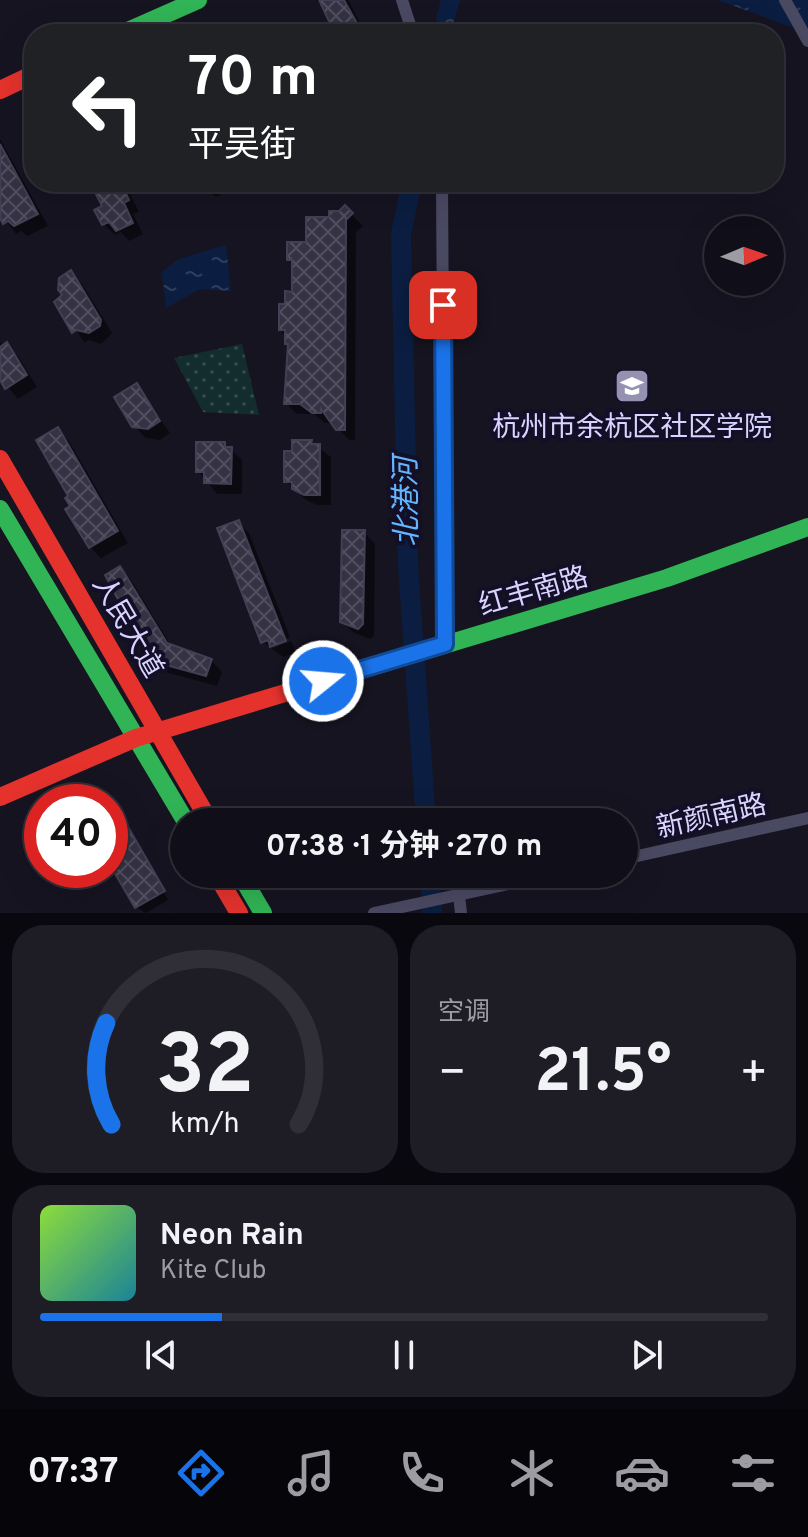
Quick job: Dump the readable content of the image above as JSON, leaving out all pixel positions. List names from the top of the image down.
{
  "streets": {
    "street": ["红丰南路", "人民大道", "新颜南路"]
  },
  "crossings": [
    ["红丰南路", "人民大道"]
  ],
  "water": ["北港河"],
  "places": {
    "school or university": ["杭州市余杭区社区学院"]
  },
  "north": "right",
  "page": {
    "turn": ["70 m", "平吴街"],
    "limit": "40",
    "trip": "07:38 · 1 分钟 · 270 m",
    "tile": "空调",
    "heat": ["−", "21.5°", "+"],
    "song": ["Neon Rain", "Kite Club"],
    "tabs": "07:37",
    "gauge": ["32", "km/h"]
  }
}
